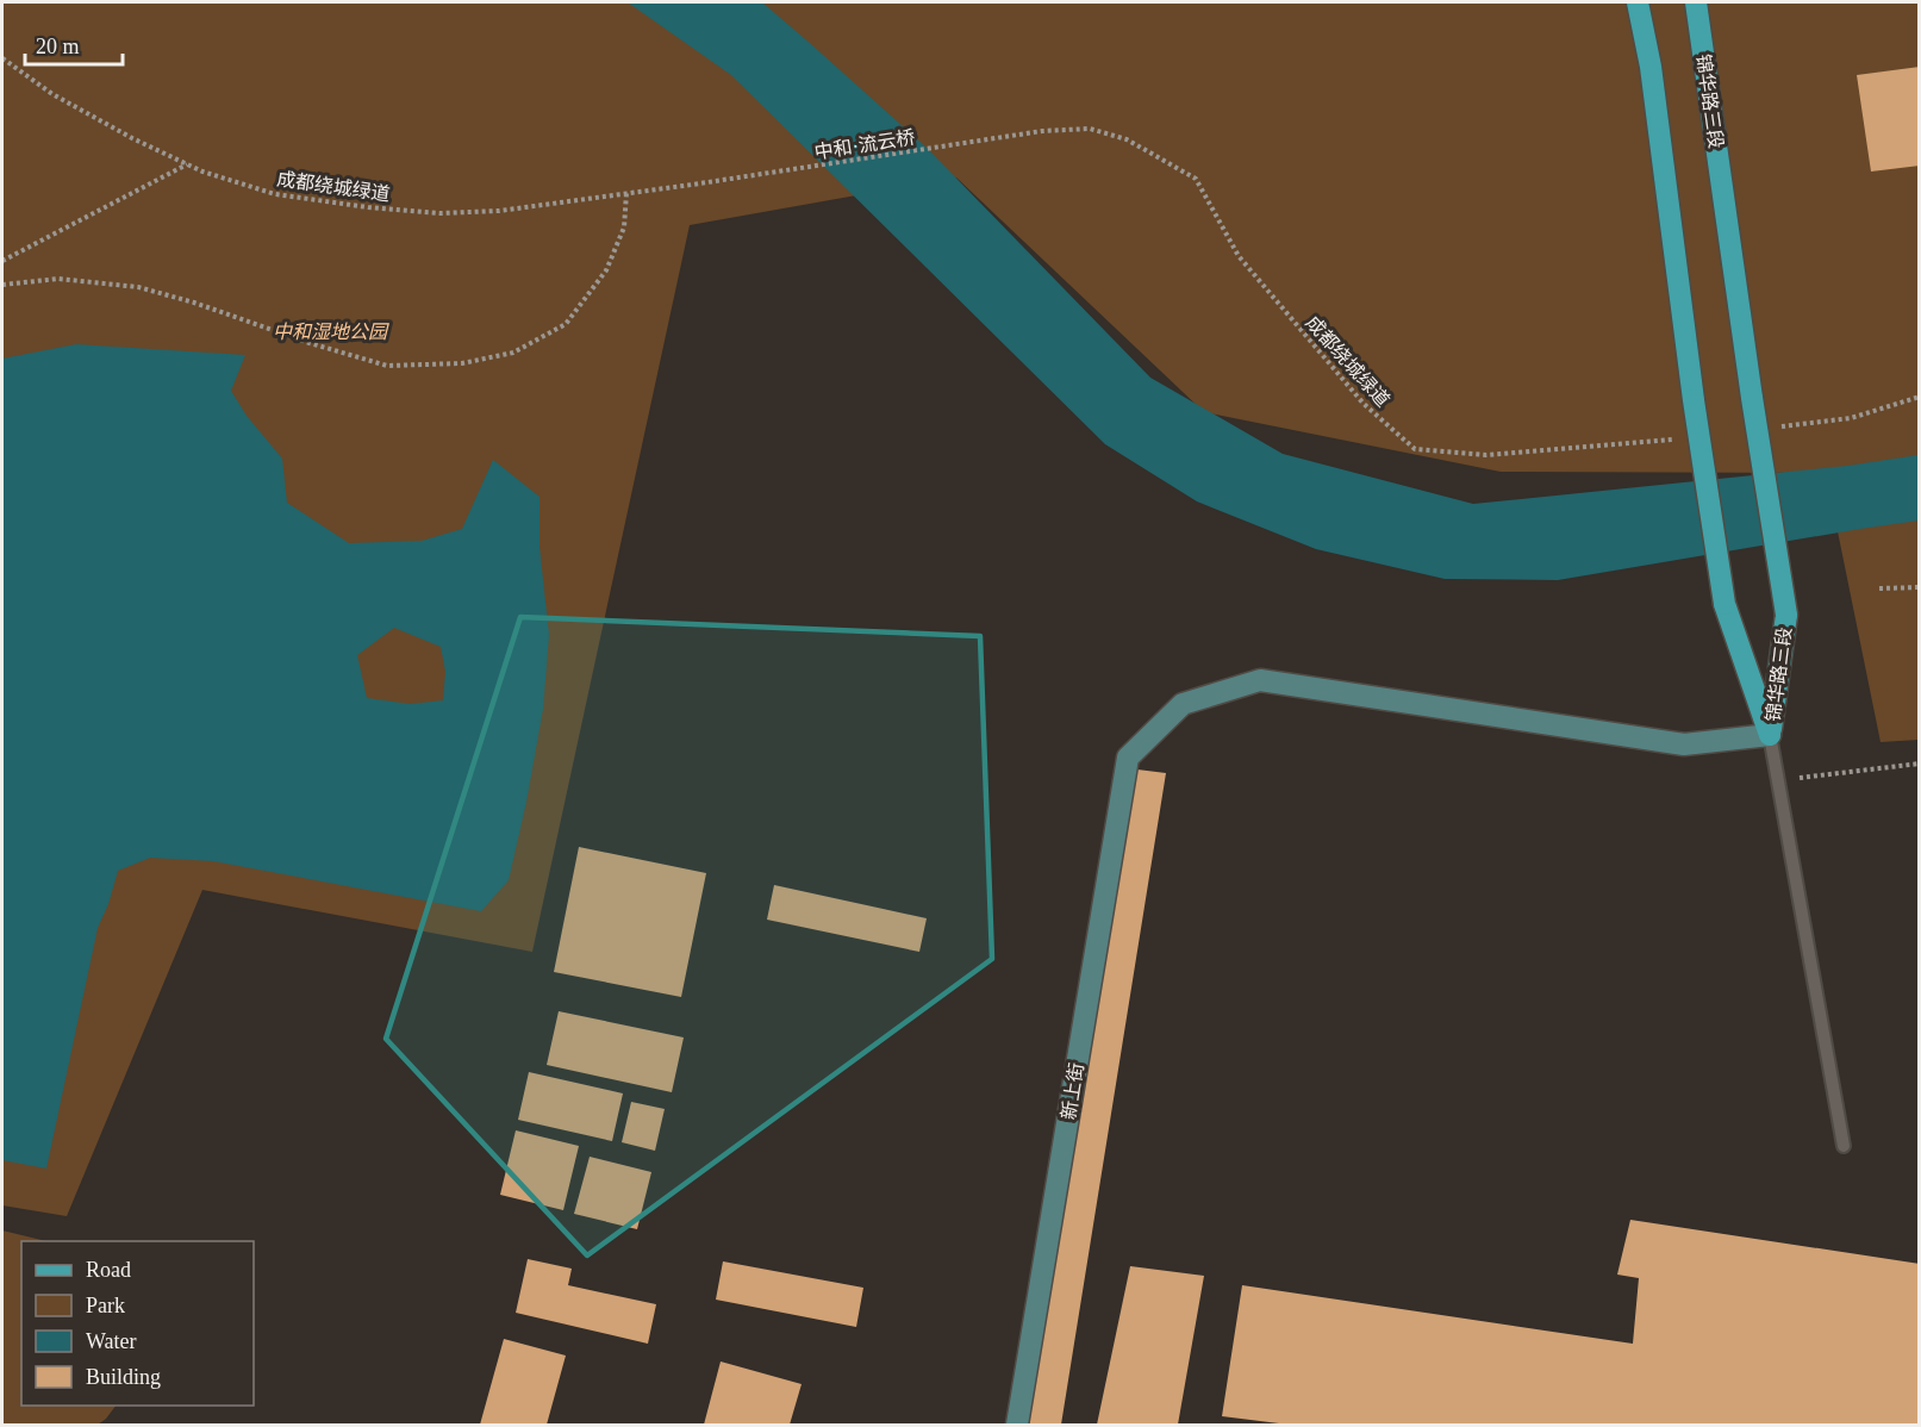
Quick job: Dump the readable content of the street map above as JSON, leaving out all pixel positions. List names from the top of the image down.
{
  "streets": {
    "main road": ["锦华路三段", "新上街"],
    "path": ["中和·流云桥", "成都绕城绿道"]
  },
  "crossings": [
    ["锦华路三段", "新上街"],
    ["中和·流云桥", "成都绕城绿道"]
  ],
  "parks": ["中和湿地公园"],
  "legend": [
    "Road",
    "Park",
    "Water",
    "Building"
  ],
  "scale_bar": "20 m"
}
